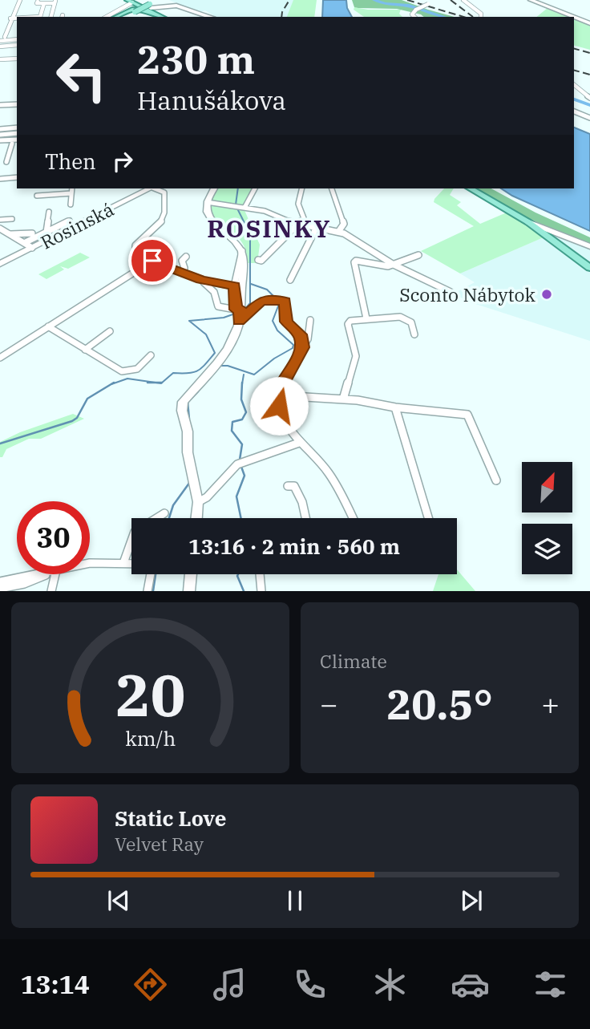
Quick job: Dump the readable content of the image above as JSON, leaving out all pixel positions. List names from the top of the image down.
{
  "streets": {
    "street": ["Rosinská"]
  },
  "districts": ["ROSINKY"],
  "places": ["Sconto Nábytok"],
  "north": "top right",
  "page": {
    "turn": ["230 m", "Hanušákova"],
    "then": "Then",
    "limit": "30",
    "trip": "13:16 · 2 min · 560 m",
    "tile": "Climate",
    "heat": ["−", "20.5°", "+"],
    "song": ["Static Love", "Velvet Ray"],
    "tabs": "13:14",
    "gauge": ["20", "km/h"]
  }
}
